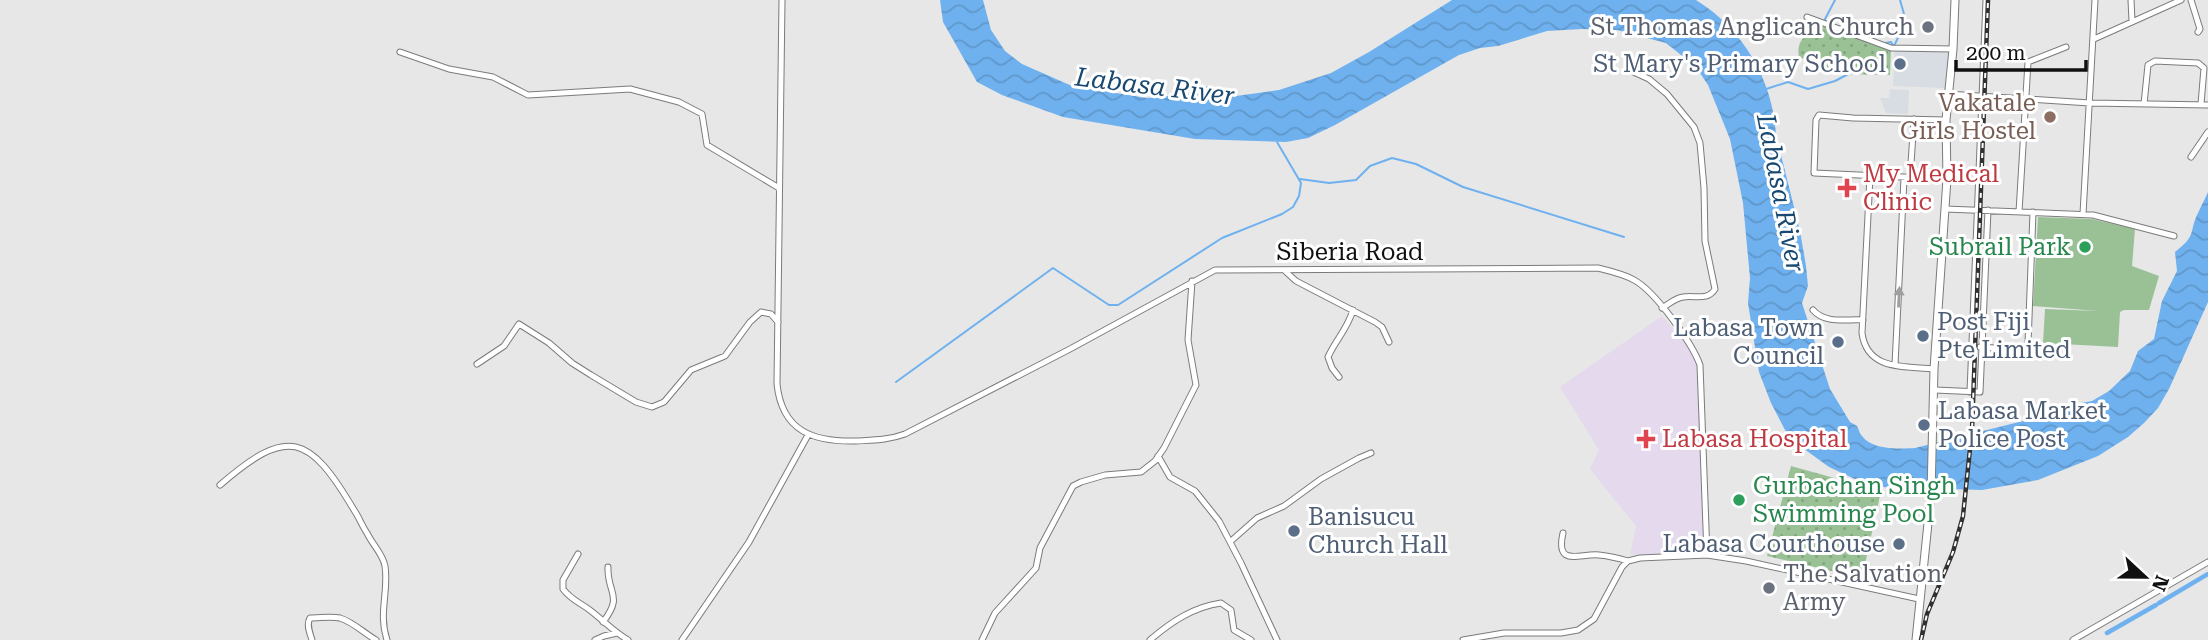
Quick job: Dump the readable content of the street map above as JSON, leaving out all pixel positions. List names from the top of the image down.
{
  "streets": {
    "street": ["Siberia Road"]
  },
  "water": ["Labasa River"],
  "places": {
    "other": [
      "St Thomas Anglican Church",
      "St Mary's Primary School",
      "Vakatale Girls Hostel",
      "Subrail Park",
      "Post Fiji Pte Limited",
      "Labasa Town Council",
      "Labasa Market Police Post",
      "Gurbachan Singh Swimming Pool",
      "Banisucu Church Hall",
      "Labasa Courthouse",
      "The Salvation Army"
    ],
    "health": ["My Medical Clinic", "Labasa Hospital"]
  },
  "scale_bar": "200 m",
  "north": "right"
}
